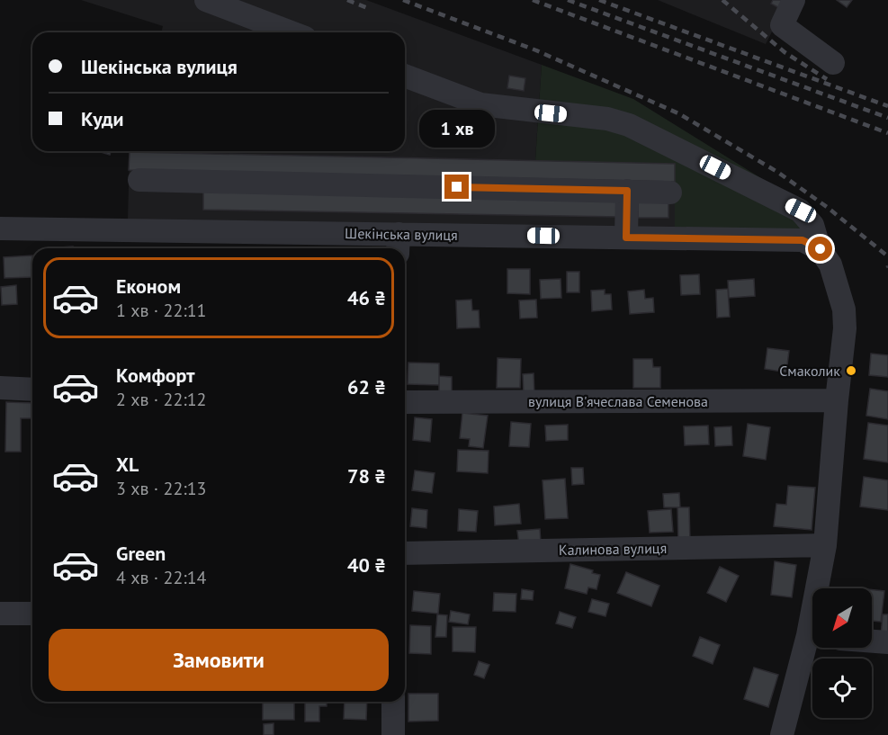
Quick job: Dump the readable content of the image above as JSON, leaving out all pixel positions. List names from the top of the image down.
{
  "streets": {
    "street": ["Шекінська вулиця", "вулиця В'ячеслава Семенова", "Калинова вулиця"]
  },
  "places": ["Смаколик"],
  "north": "bottom left",
  "page": {
    "banner": ["Шекінська вулиця", "Куди"],
    "bubble": "1 хв",
    "list": [
      {
        "name": "Економ",
        "note": "1 хв · 22:11",
        "value": "46 ₴"
      },
      {
        "name": "Комфорт",
        "note": "2 хв · 22:12",
        "value": "62 ₴"
      },
      {
        "name": "XL",
        "note": "3 хв · 22:13",
        "value": "78 ₴"
      },
      {
        "name": "Green",
        "note": "4 хв · 22:14",
        "value": "40 ₴"
      }
    ],
    "buttons": "Замовити"
  }
}
